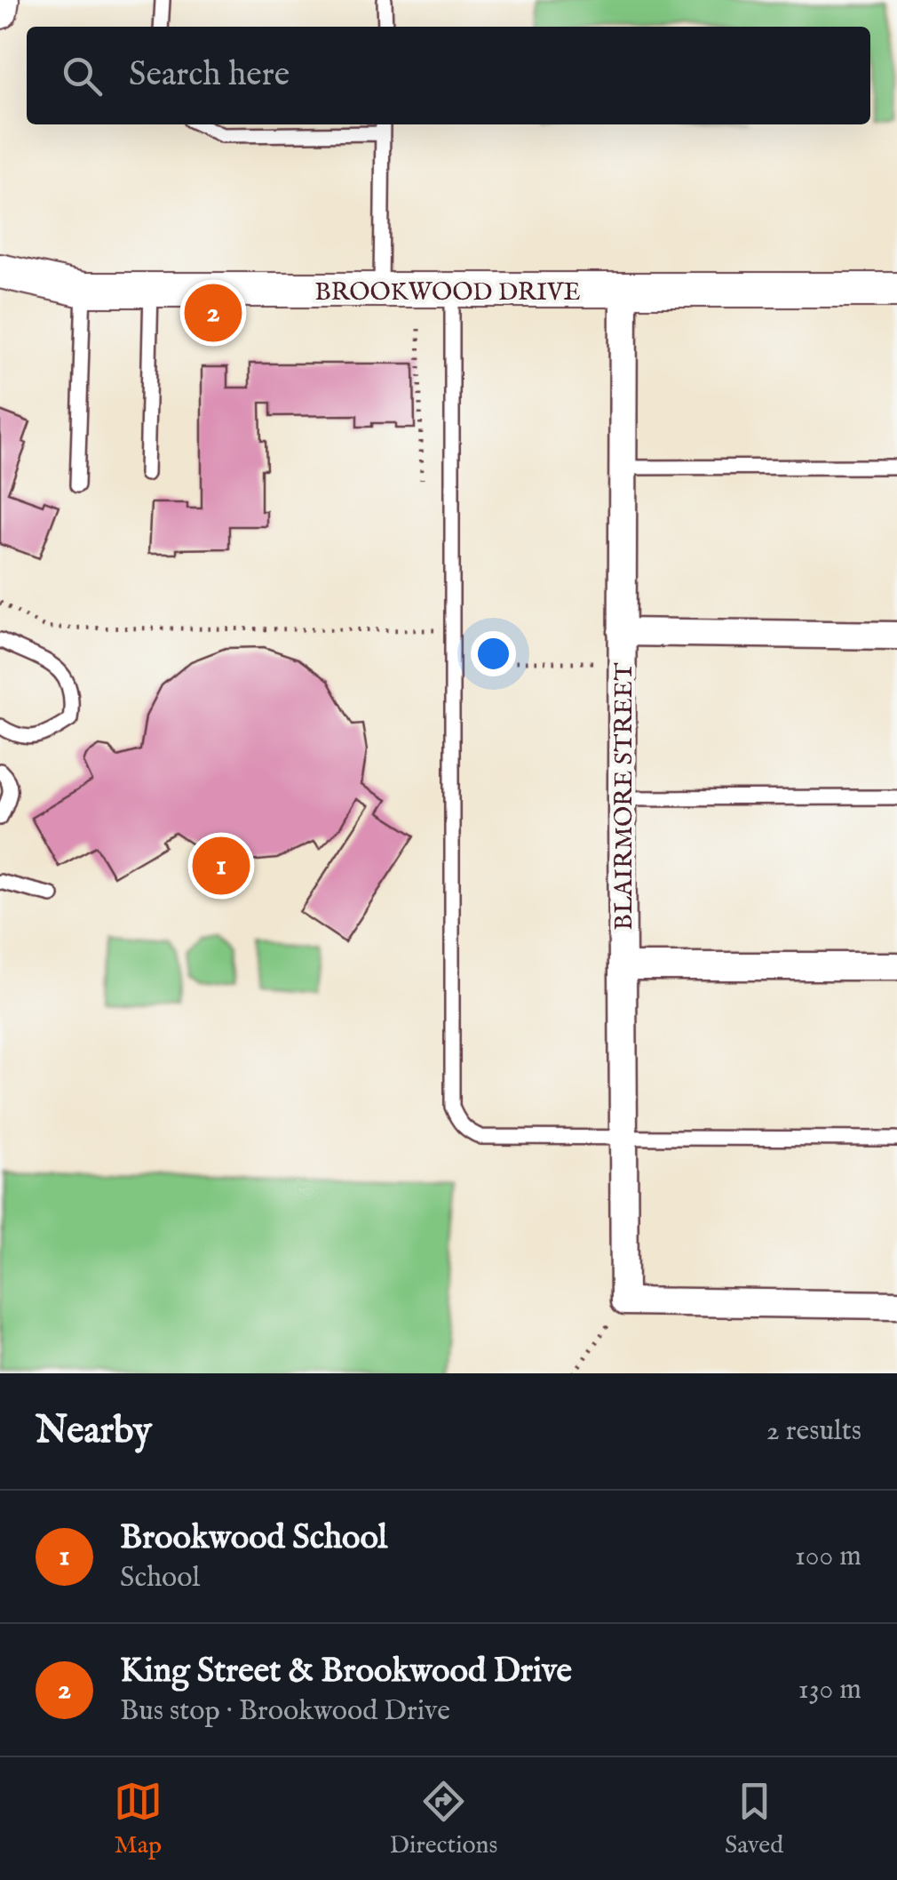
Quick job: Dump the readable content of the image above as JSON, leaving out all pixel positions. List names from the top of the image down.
{
  "streets": {
    "street": ["BROOKWOOD DRIVE", "BLAIRMORE STREET"]
  },
  "crossings": [
    ["BROOKWOOD DRIVE", "BLAIRMORE STREET"]
  ],
  "page": {
    "search": "Search here",
    "pins": ["2", "1"],
    "heading": ["Nearby", "2 results"],
    "list": [
      {
        "mark": "1",
        "name": "Brookwood School",
        "note": "School",
        "value": "100 m"
      },
      {
        "mark": "2",
        "name": "King Street & Brookwood Drive",
        "note": "Bus stop · Brookwood Drive",
        "value": "130 m"
      }
    ],
    "nav": ["Map", "Directions", "Saved"]
  }
}
